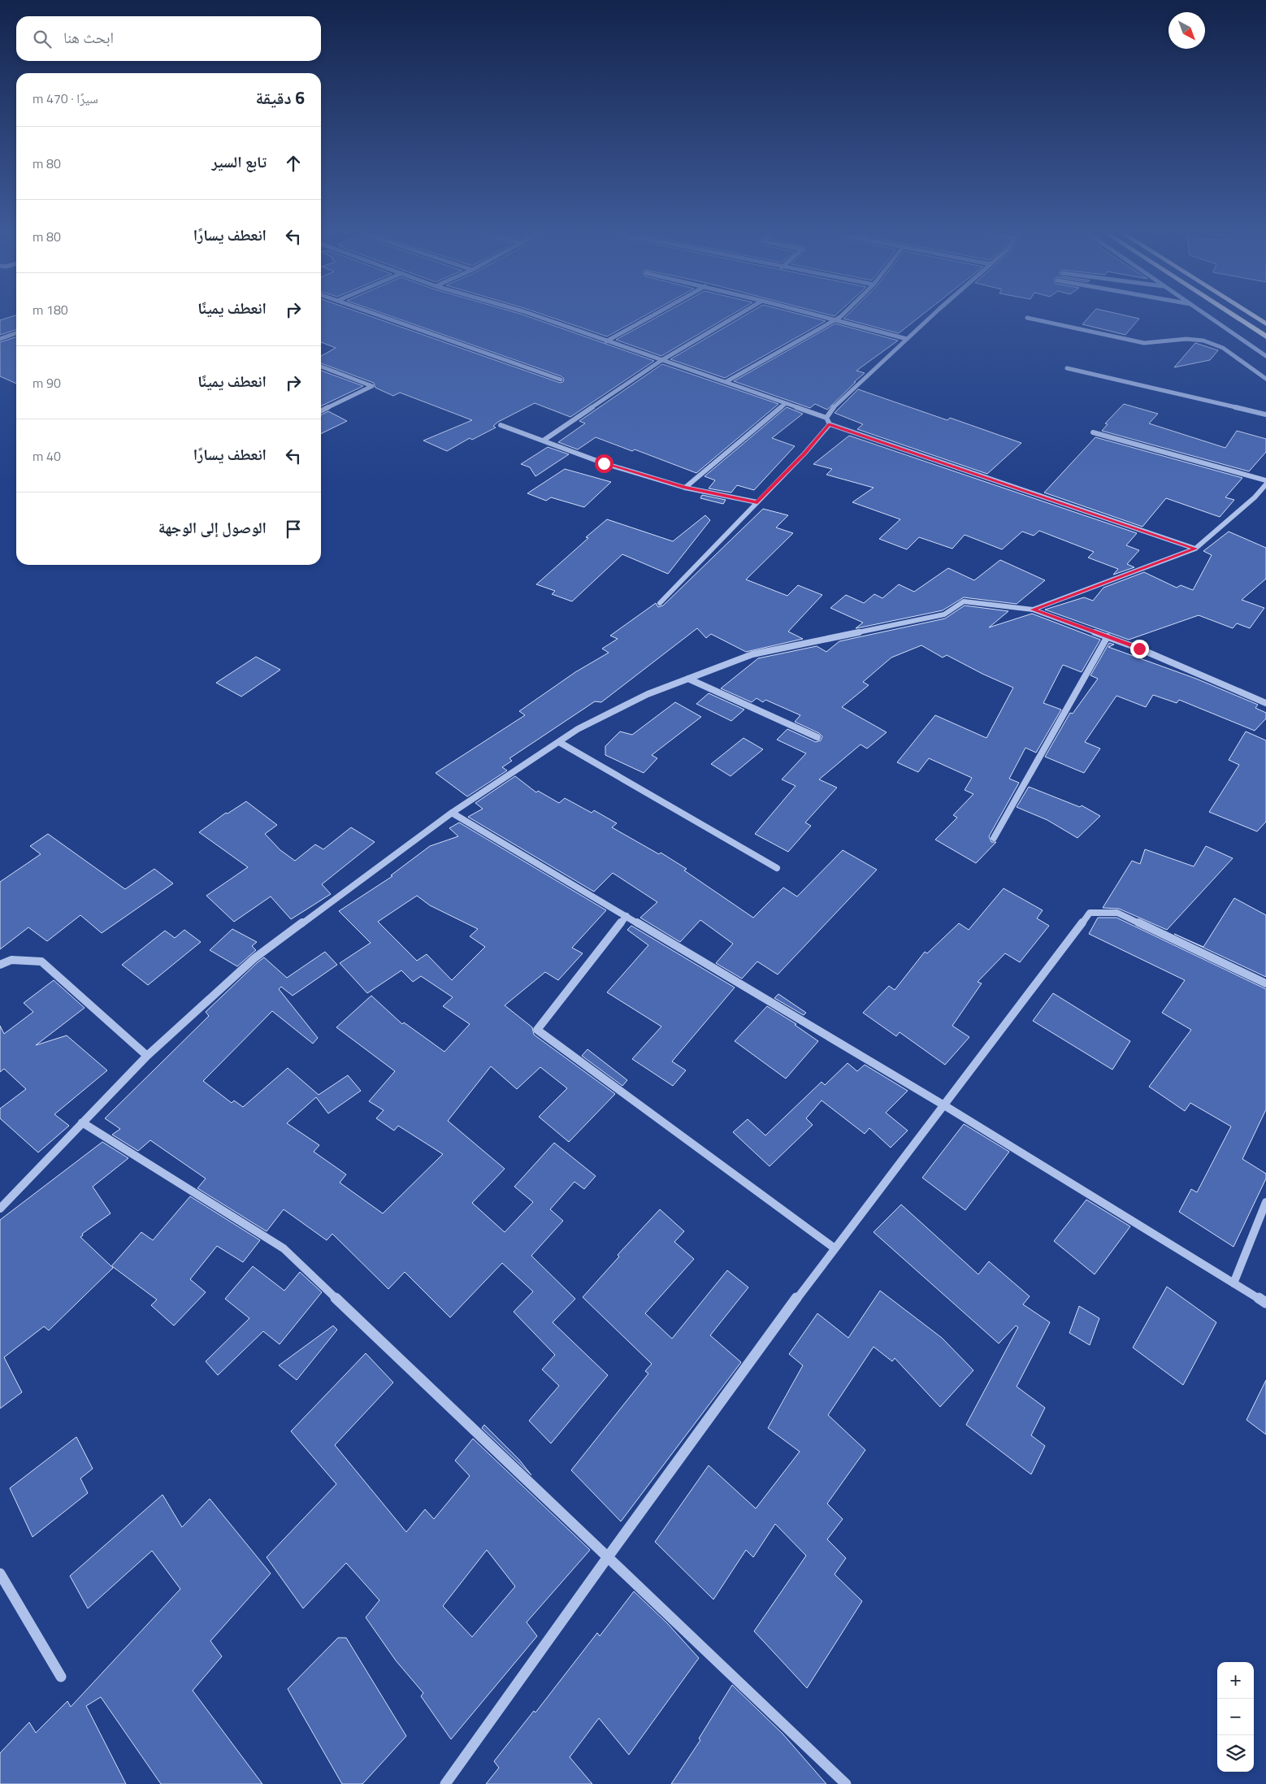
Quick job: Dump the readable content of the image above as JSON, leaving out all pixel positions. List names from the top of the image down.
{
  "north": "bottom right",
  "page": {
    "search": "ابحث هنا",
    "heading": ["6 دقيقة", "سيرًا · 470 m"],
    "list": [
      ["تابع السير", "80 m"],
      ["انعطف يسارًا", "80 m"],
      ["انعطف يمينًا", "180 m"],
      ["انعطف يمينًا", "90 m"],
      ["انعطف يسارًا", "40 m"],
      "الوصول إلى الوجهة"
    ],
    "map_buttons": ["+", "−"]
  }
}
